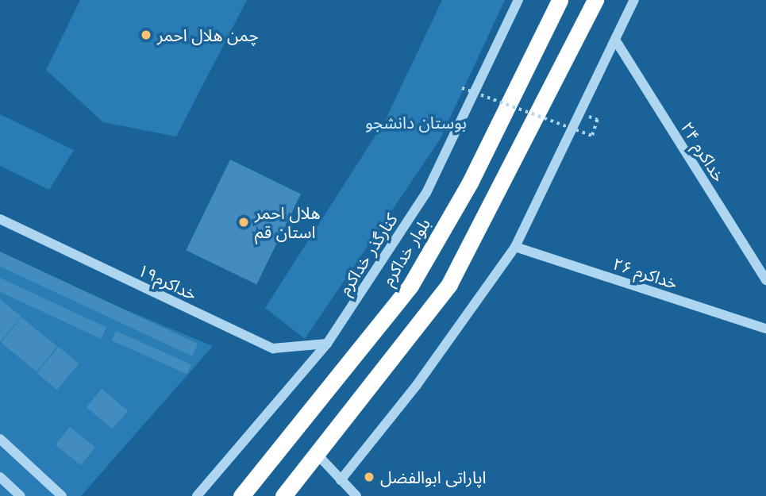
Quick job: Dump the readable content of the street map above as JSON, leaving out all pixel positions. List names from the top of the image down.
{
  "streets": {
    "highway": ["بلوار خداکرم"],
    "street": [
      "۲۴ خداکرم",
      "کنارگذر خداکرم",
      "۲۶ خداکرم",
      "۱۹خداکرم"
    ]
  },
  "crossings": [
    ["کنارگذر خداکرم", "۱۹خداکرم"]
  ],
  "parks": ["بوستان دانشجو"],
  "places": ["چمن هلال احمر", "هلال احمر استان قم", "اپاراتی ابوالفضل"]
}
